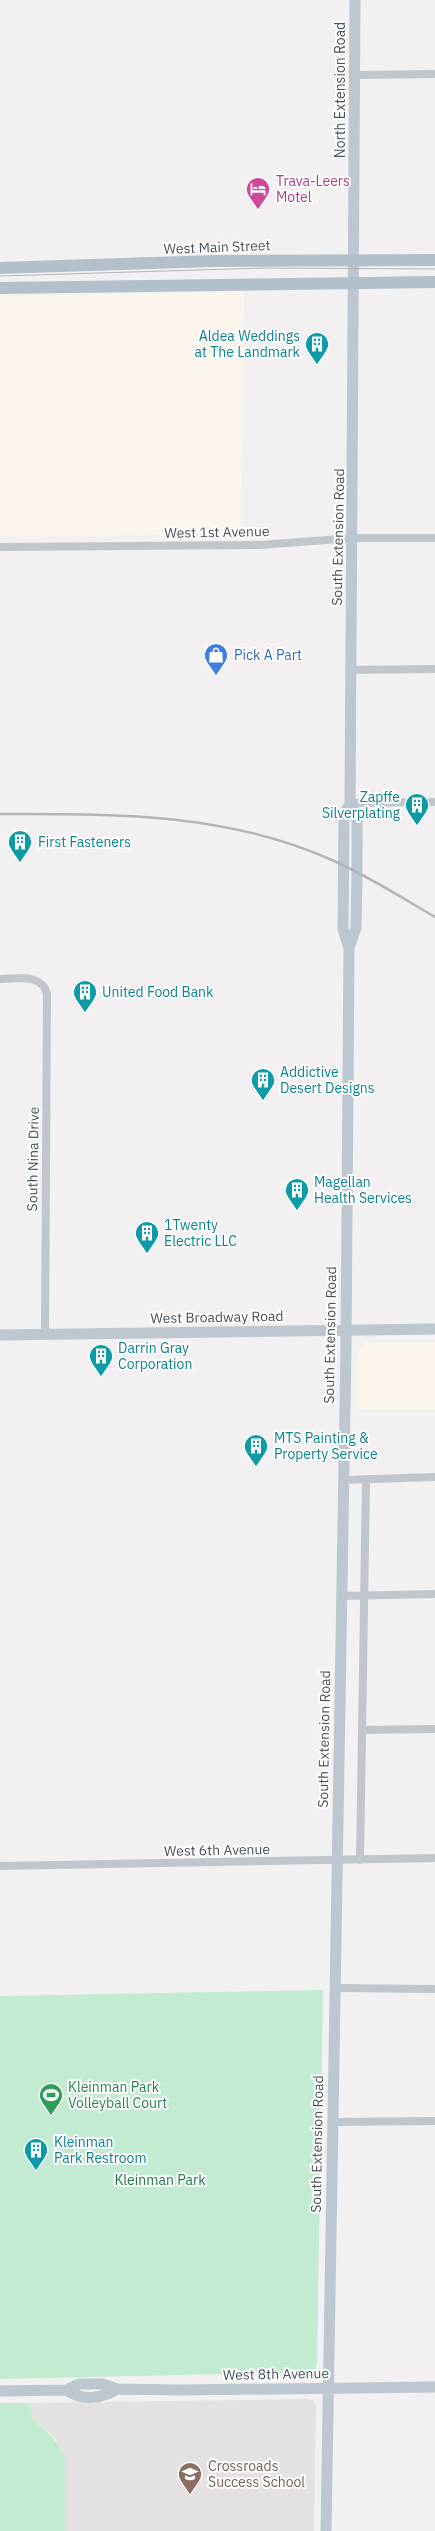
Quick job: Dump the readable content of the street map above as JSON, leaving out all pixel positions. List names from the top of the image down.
{
  "streets": {
    "main road": ["West Main Street"],
    "street": [
      "North Extension Road",
      "West 1st Avenue",
      "South Extension Road",
      "South Nina Drive",
      "West Broadway Road",
      "West 6th Avenue",
      "West 8th Avenue"
    ]
  },
  "crossings": [
    ["North Extension Road", "West Main Street"],
    ["North Extension Road", "South Extension Road"],
    ["West Main Street", "South Extension Road"],
    ["West 1st Avenue", "South Extension Road"],
    ["South Extension Road", "West Broadway Road"],
    ["South Extension Road", "West 6th Avenue"],
    ["South Extension Road", "West 8th Avenue"],
    ["South Nina Drive", "West Broadway Road"]
  ],
  "parks": ["Kleinman Park"],
  "places": {
    "hotel": ["Trava-Leers Motel"],
    "building": [
      "Aldea Weddings at The Landmark",
      "Zapffe Silverplating",
      "First Fasteners",
      "United Food Bank",
      "Addictive Desert Designs",
      "Magellan Health Services",
      "1Twenty Electric LLC",
      "Darrin Gray Corporation",
      "MTS Painting & Property Service",
      "Kleinman Park Restroom"
    ],
    "shop": ["Pick A Part"],
    "sports": ["Kleinman Park Volleyball Court"],
    "school or university": ["Crossroads Success School"]
  }
}
